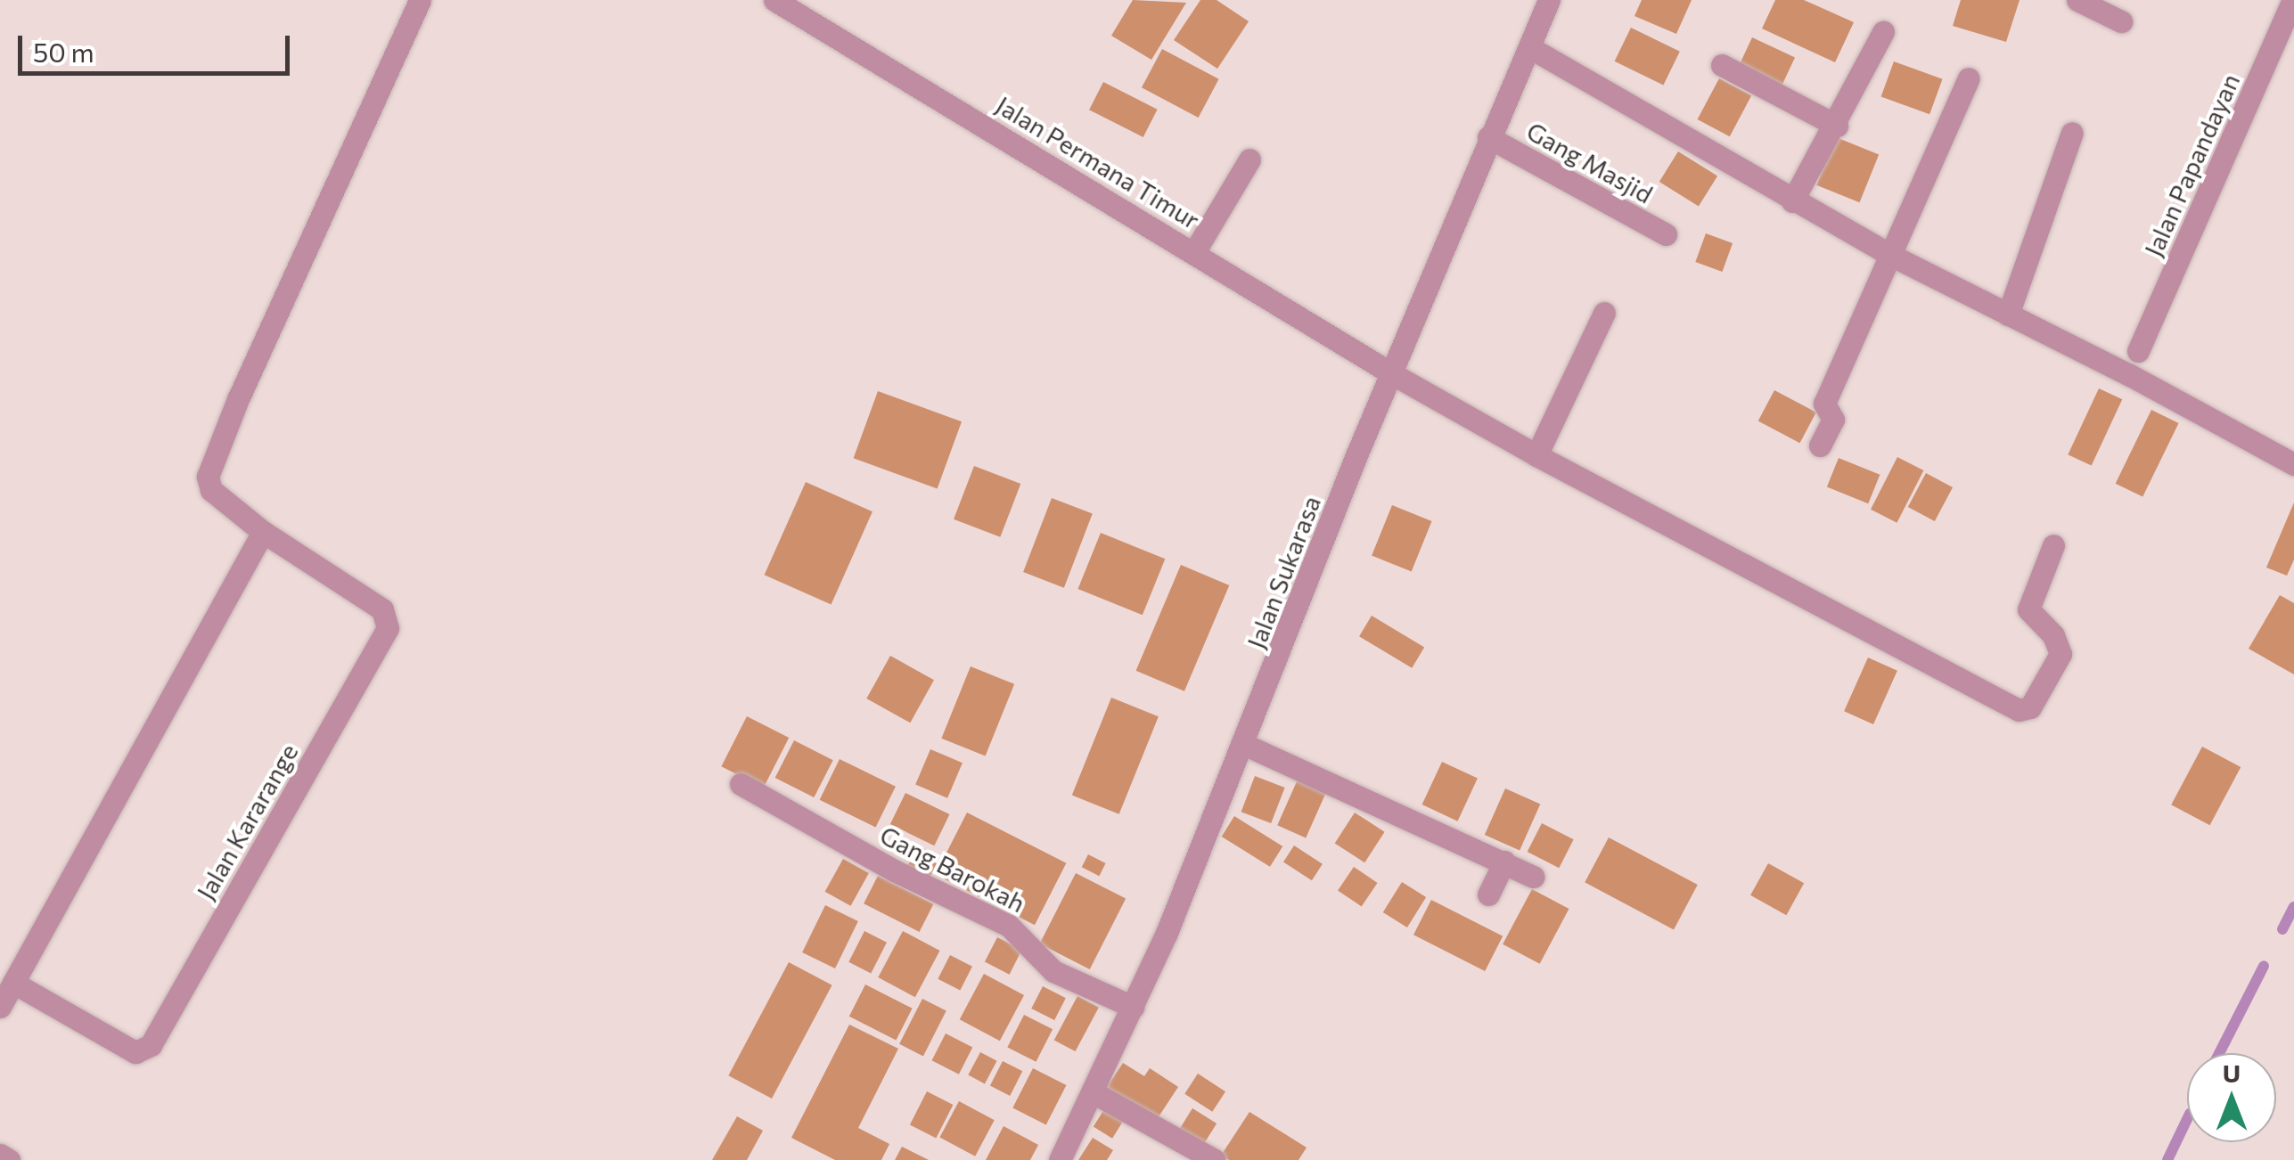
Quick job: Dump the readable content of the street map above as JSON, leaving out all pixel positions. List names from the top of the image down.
{
  "streets": {
    "street": [
      "Jalan Permana Timur",
      "Gang Masjid",
      "Jalan Papandayan",
      "Jalan Sukarasa",
      "Jalan Kararange",
      "Gang Barokah"
    ]
  },
  "crossings": [
    ["Jalan Permana Timur", "Jalan Sukarasa"],
    ["Gang Masjid", "Jalan Sukarasa"],
    ["Jalan Sukarasa", "Gang Barokah"]
  ],
  "scale_bar": "50 m",
  "north": "top"
}
